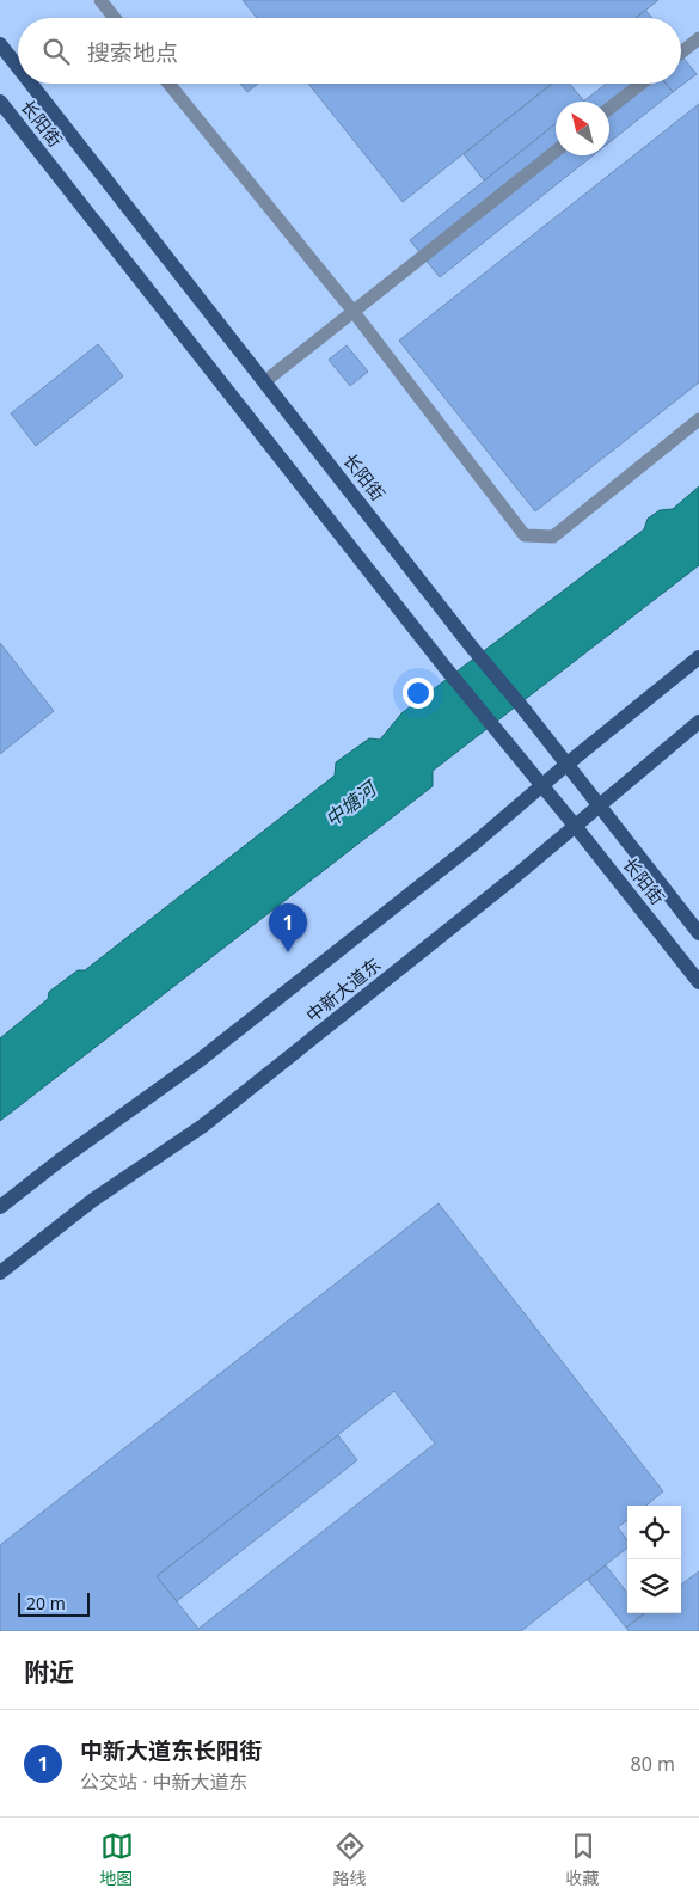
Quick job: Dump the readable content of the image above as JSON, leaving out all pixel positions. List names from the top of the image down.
{
  "streets": {
    "main road": ["长阳街", "中新大道东"]
  },
  "crossings": [
    ["长阳街", "中新大道东"]
  ],
  "water": ["中塘河"],
  "scale_bar": "20 m",
  "north": "top left",
  "page": {
    "search": "搜索地点",
    "pins": "1",
    "scale": "20 m",
    "heading": "附近",
    "list": [
      {
        "mark": "1",
        "name": "中新大道东长阳街",
        "note": "公交站 · 中新大道东",
        "value": "80 m"
      }
    ],
    "nav": ["地图", "路线", "收藏"]
  }
}
